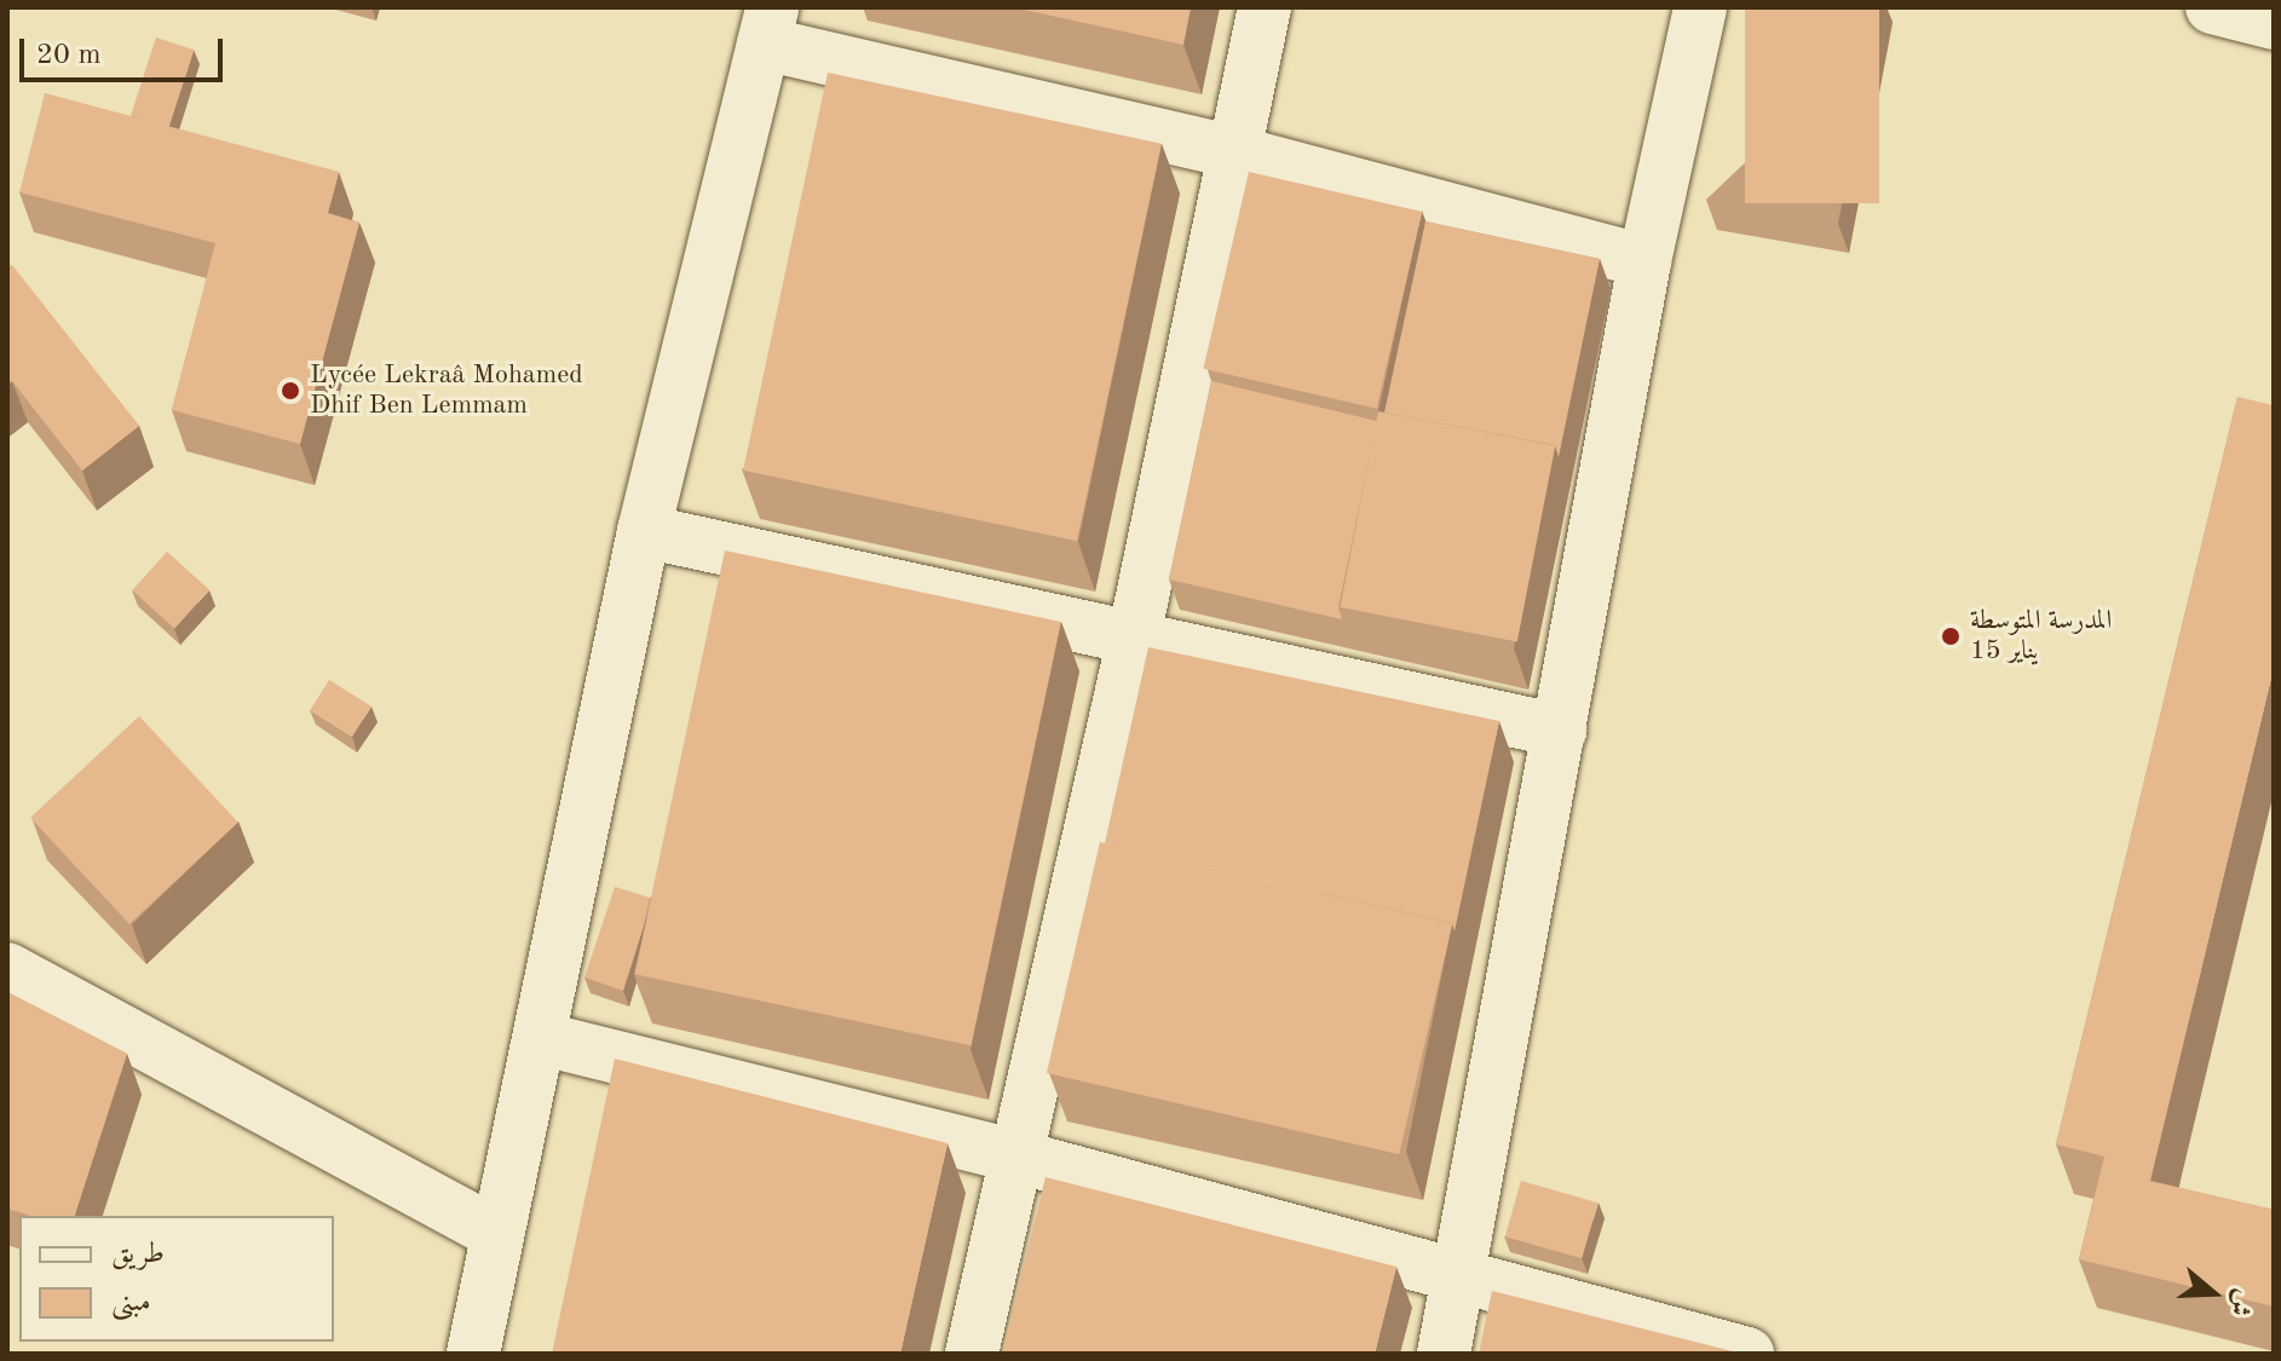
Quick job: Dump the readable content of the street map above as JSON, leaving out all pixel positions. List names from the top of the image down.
{
  "places": ["Lycée Lekraâ Mohamed Dhif Ben Lemmam", "المدرسة المتوسطة 15 يناير"],
  "legend": ["طريق", "مبنى"],
  "scale_bar": "20 m",
  "north": "right"
}
